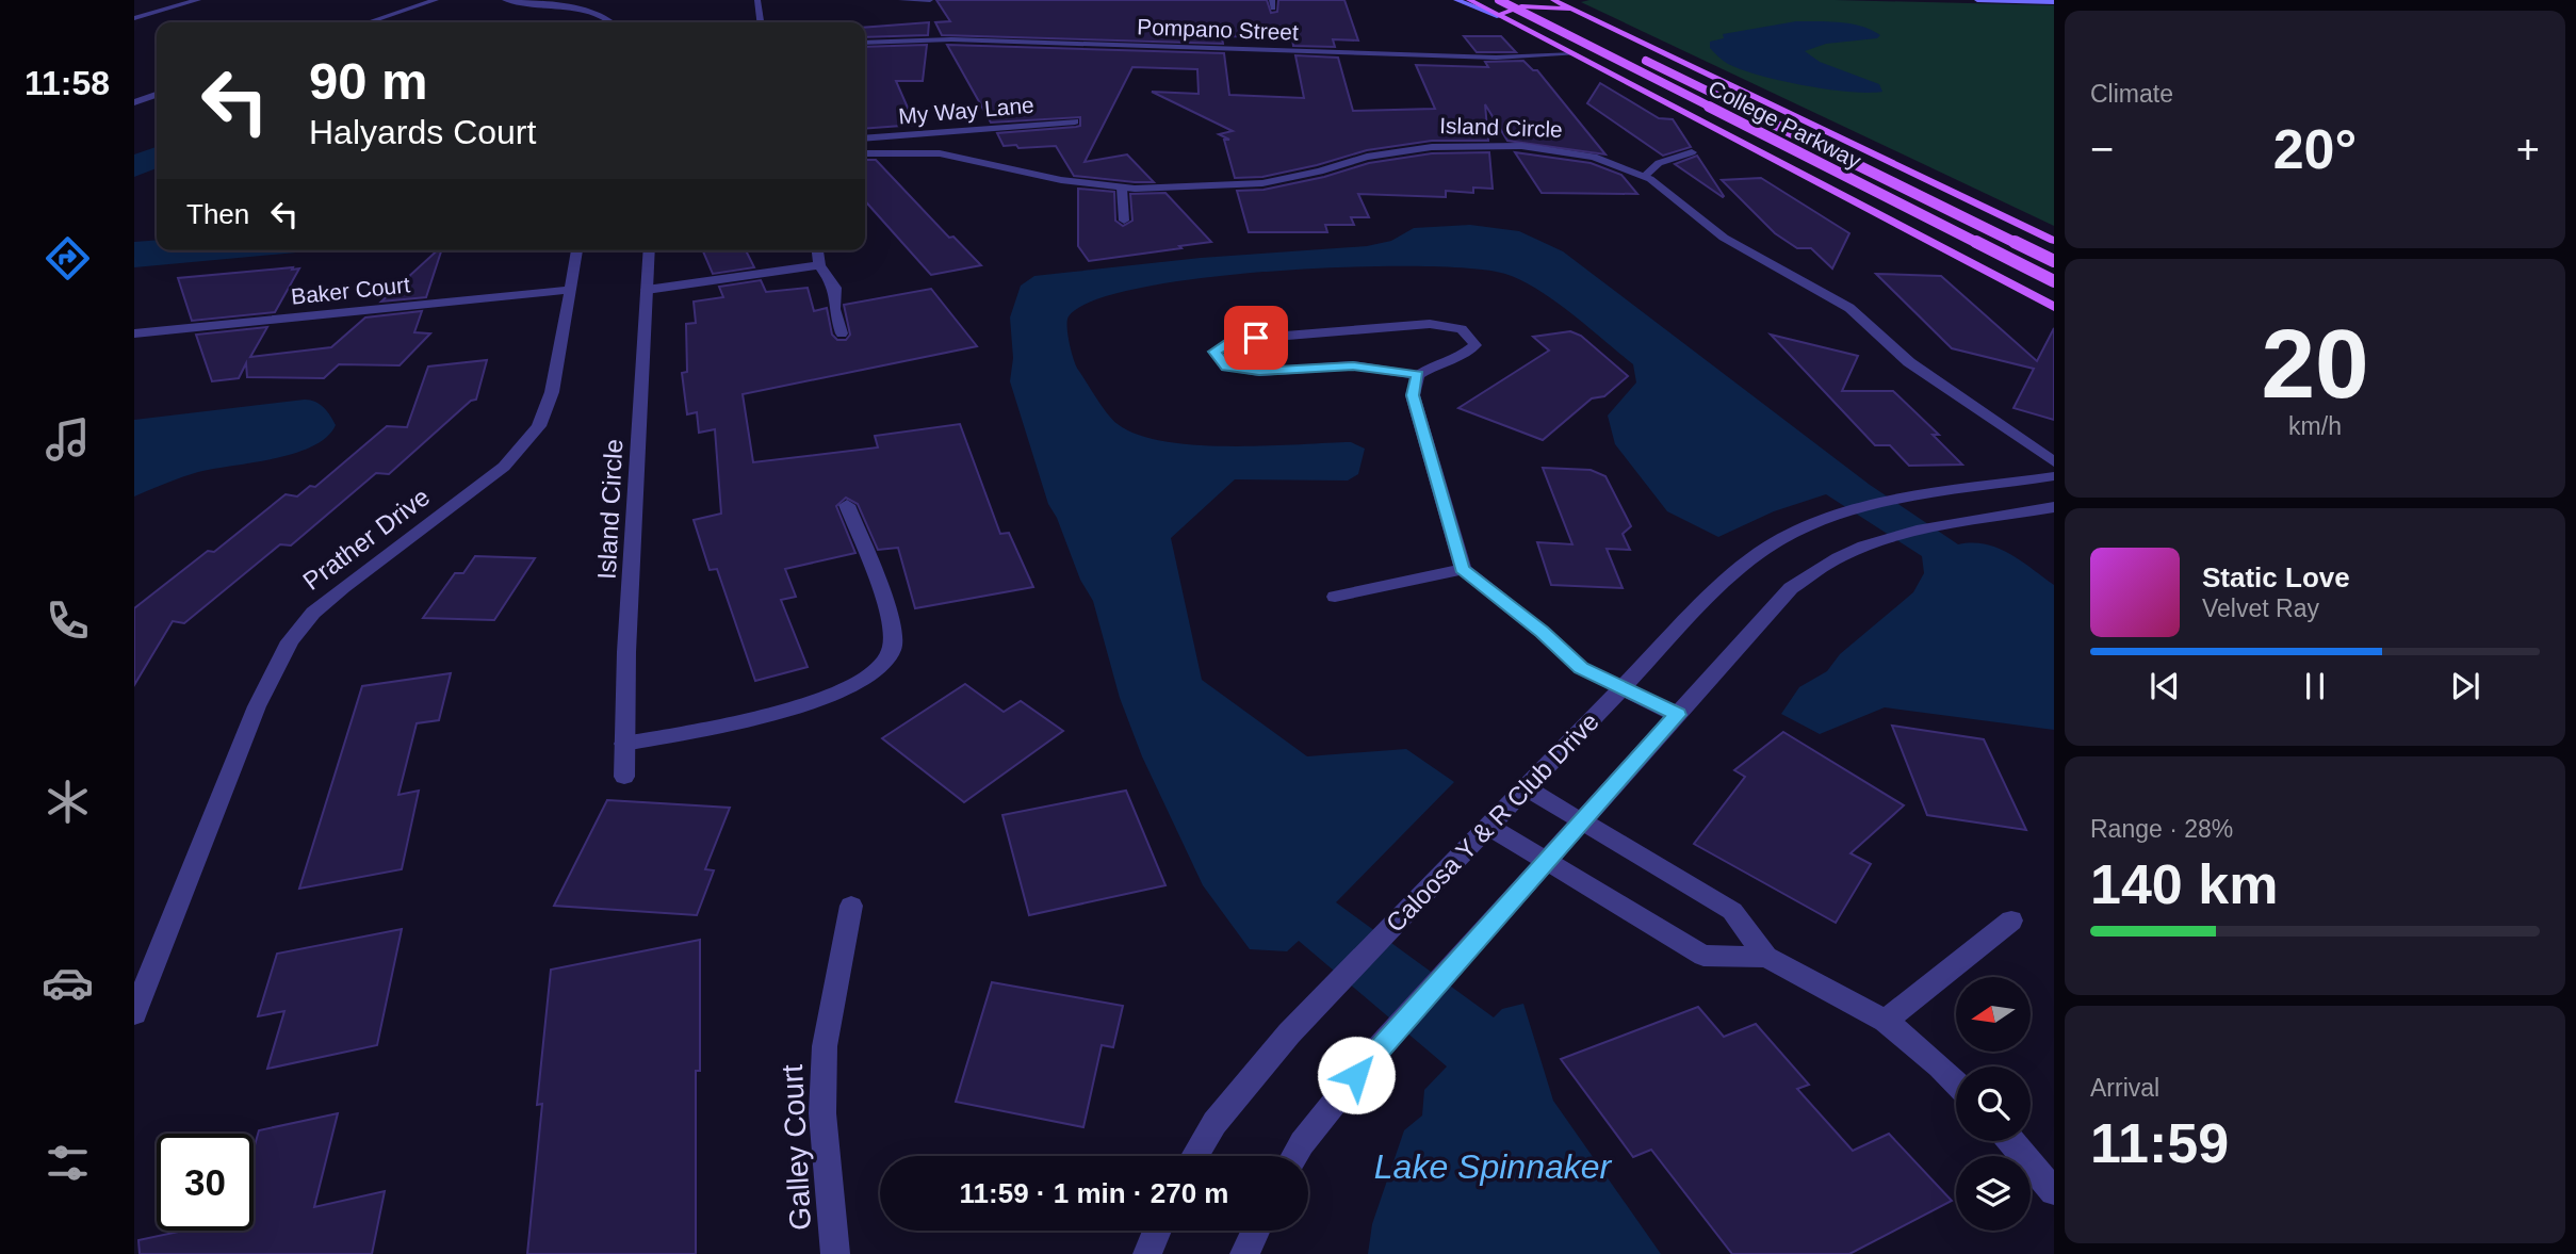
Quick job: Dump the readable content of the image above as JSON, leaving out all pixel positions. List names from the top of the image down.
{
  "streets": {
    "main road": ["College Parkway"],
    "street": [
      "Pompano Street",
      "My Way Lane",
      "Island Circle",
      "Baker Court",
      "Prather Drive",
      "Caloosa Y & R Club Drive",
      "Galley Court"
    ]
  },
  "crossings": [
    ["Baker Court", "Prather Drive"]
  ],
  "water": ["Lake Spinnaker"],
  "north": "left",
  "page": {
    "tabs": "11:58",
    "tile": [
      "Climate",
      ["20", "km/h"],
      ["Range · 28%", "140 km"],
      ["Arrival", "11:59"]
    ],
    "turn": ["90 m", "Halyards Court"],
    "heat": ["−", "20°", "+"],
    "then": "Then",
    "song": ["Static Love", "Velvet Ray"],
    "limit": "30",
    "trip": "11:59 · 1 min · 270 m"
  }
}
